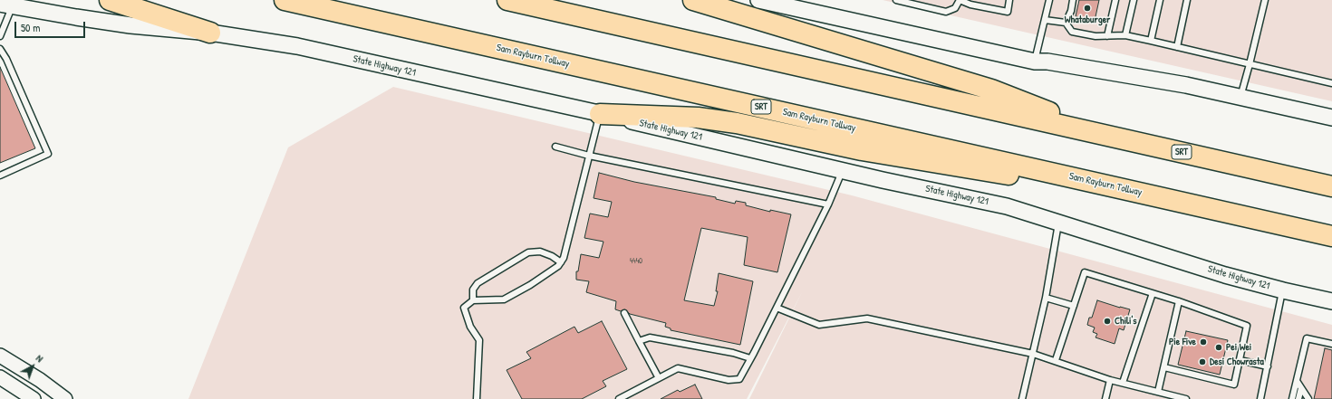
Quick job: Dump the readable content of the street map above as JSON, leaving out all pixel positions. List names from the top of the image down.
{
  "streets": {
    "highway": ["Sam Rayburn Tollway", "SRT"],
    "main road": ["State Highway 121"]
  },
  "places": [
    "Whataburger",
    "Chili's",
    "Pie Five",
    "Pei Wei",
    "Desi Chowrasta"
  ],
  "house_numbers": ["4440"],
  "scale_bar": "50 m",
  "north": "top right"
}
